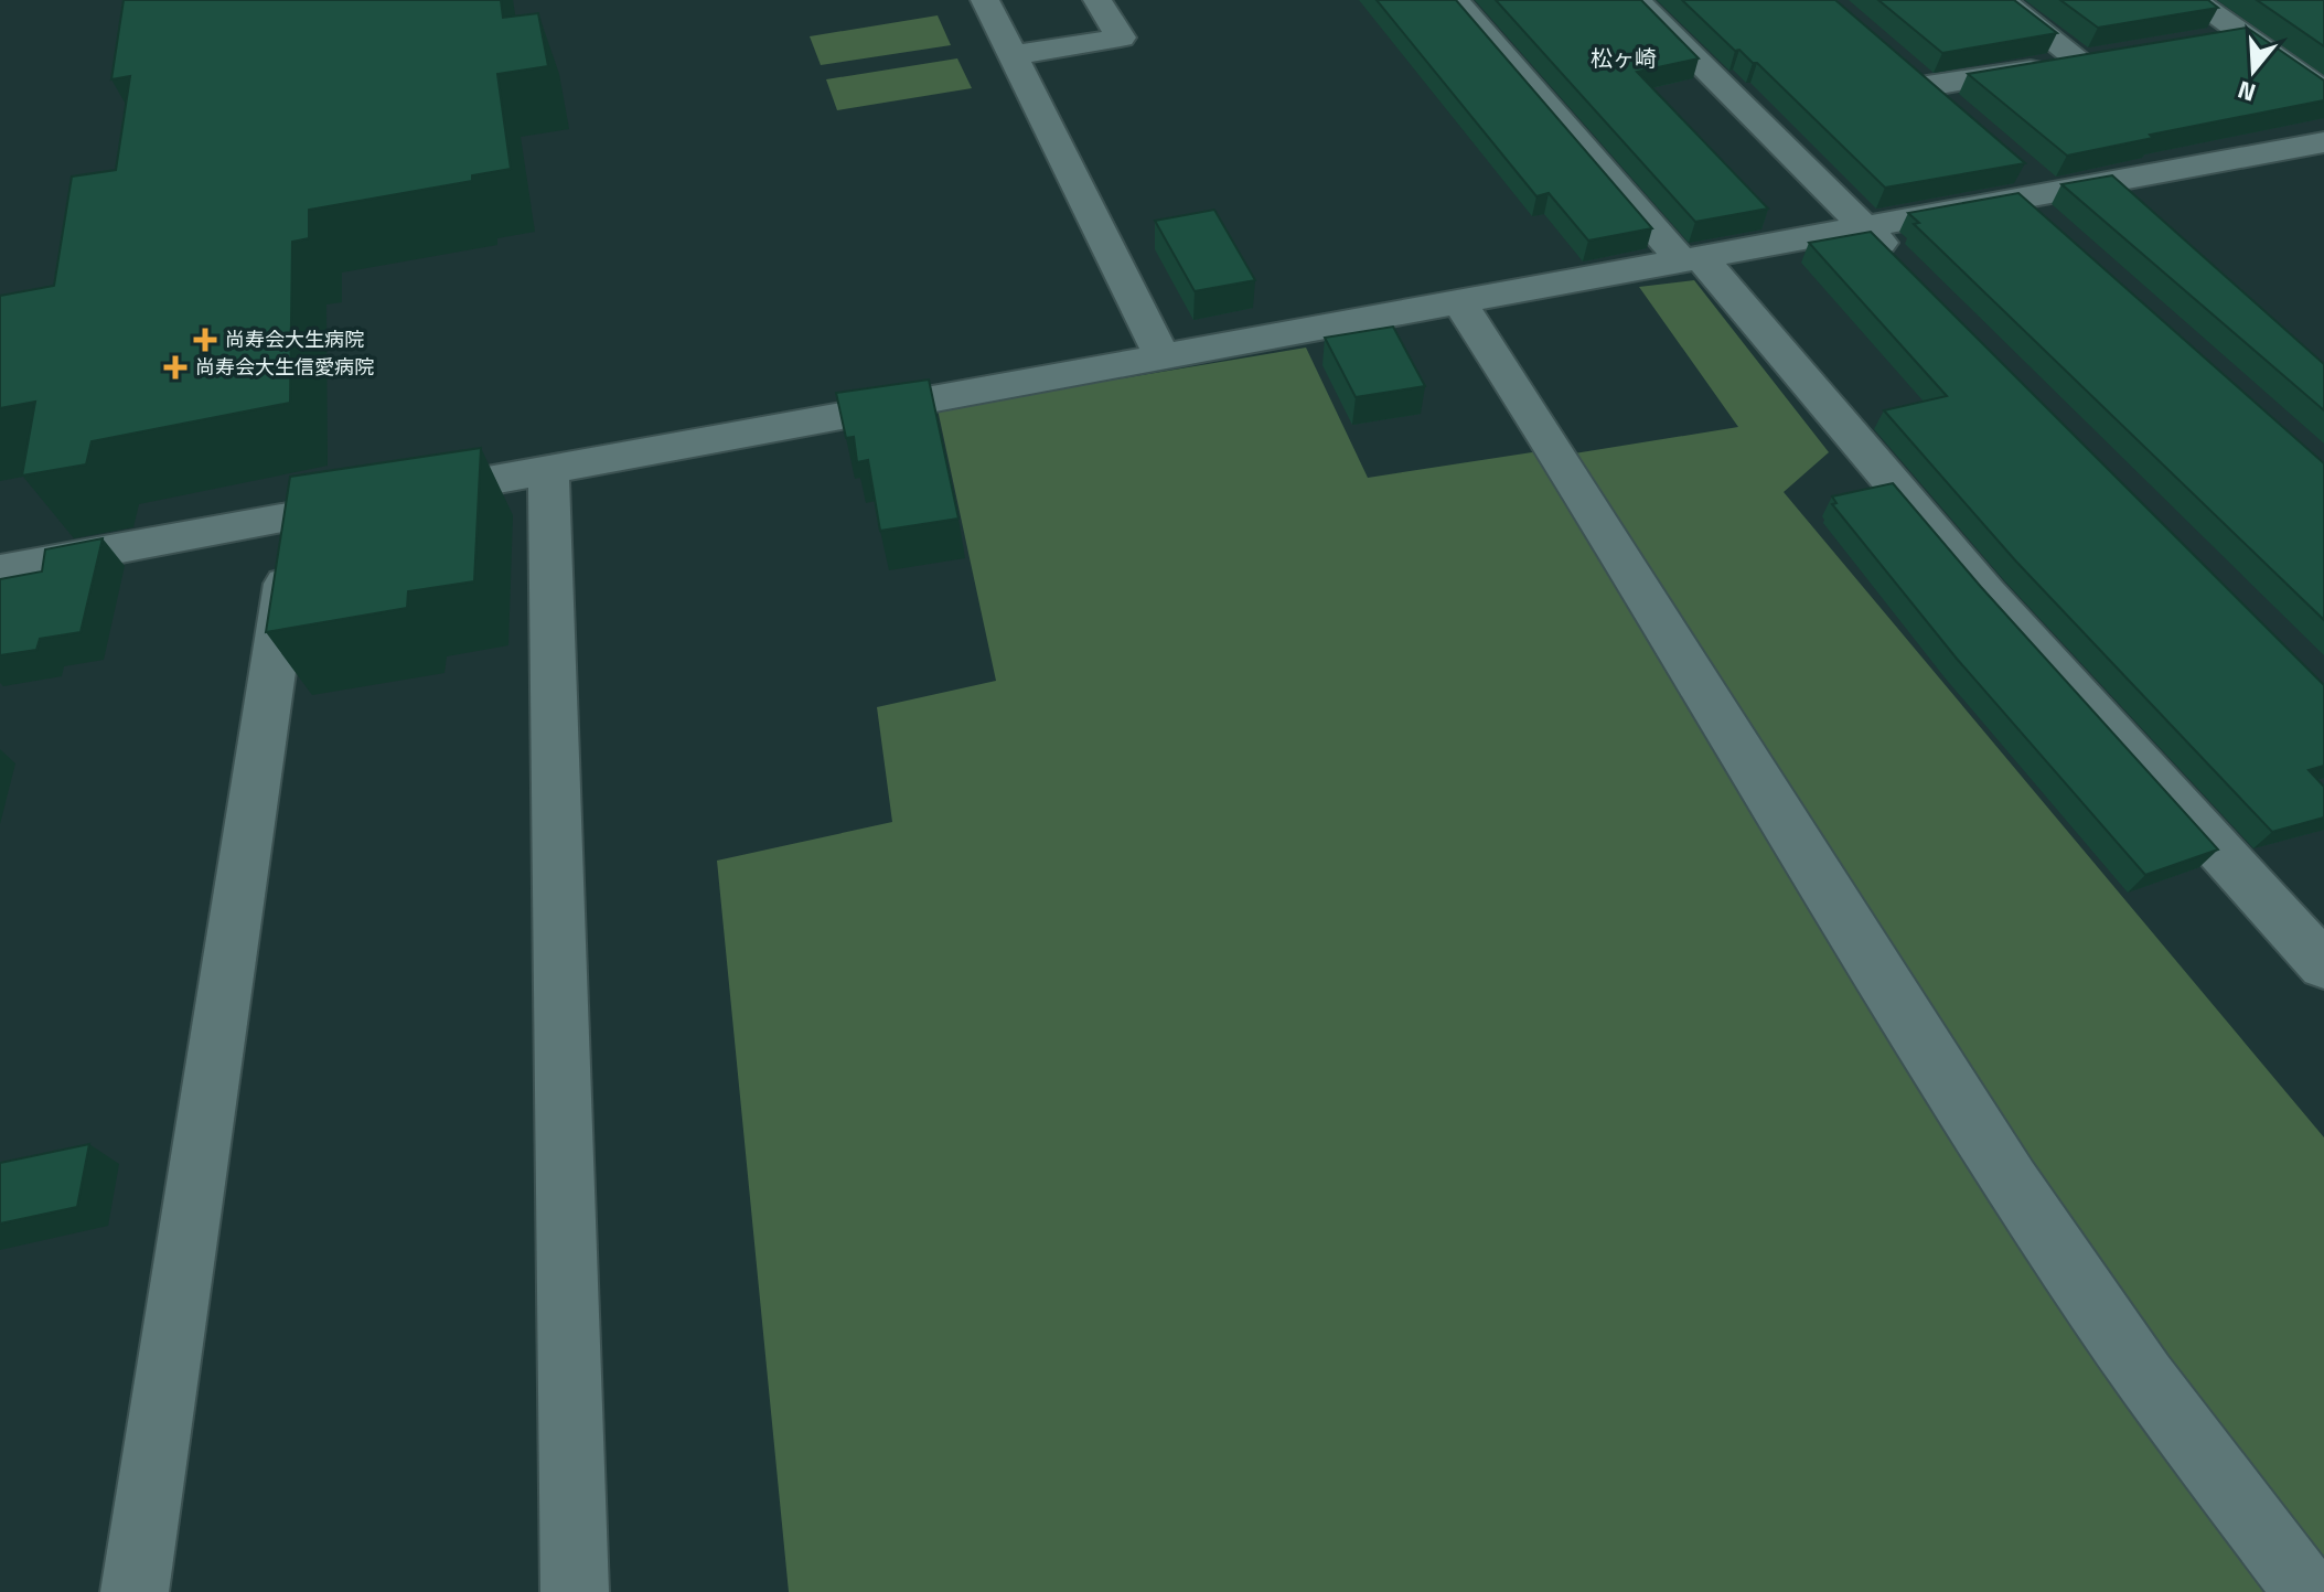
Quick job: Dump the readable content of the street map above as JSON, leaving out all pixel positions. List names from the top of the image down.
{
  "districts": ["松ヶ崎"],
  "places": {
    "health": ["尚寿会大生病院", "尚寿会大生信愛病院"]
  },
  "north": "bottom"
}
